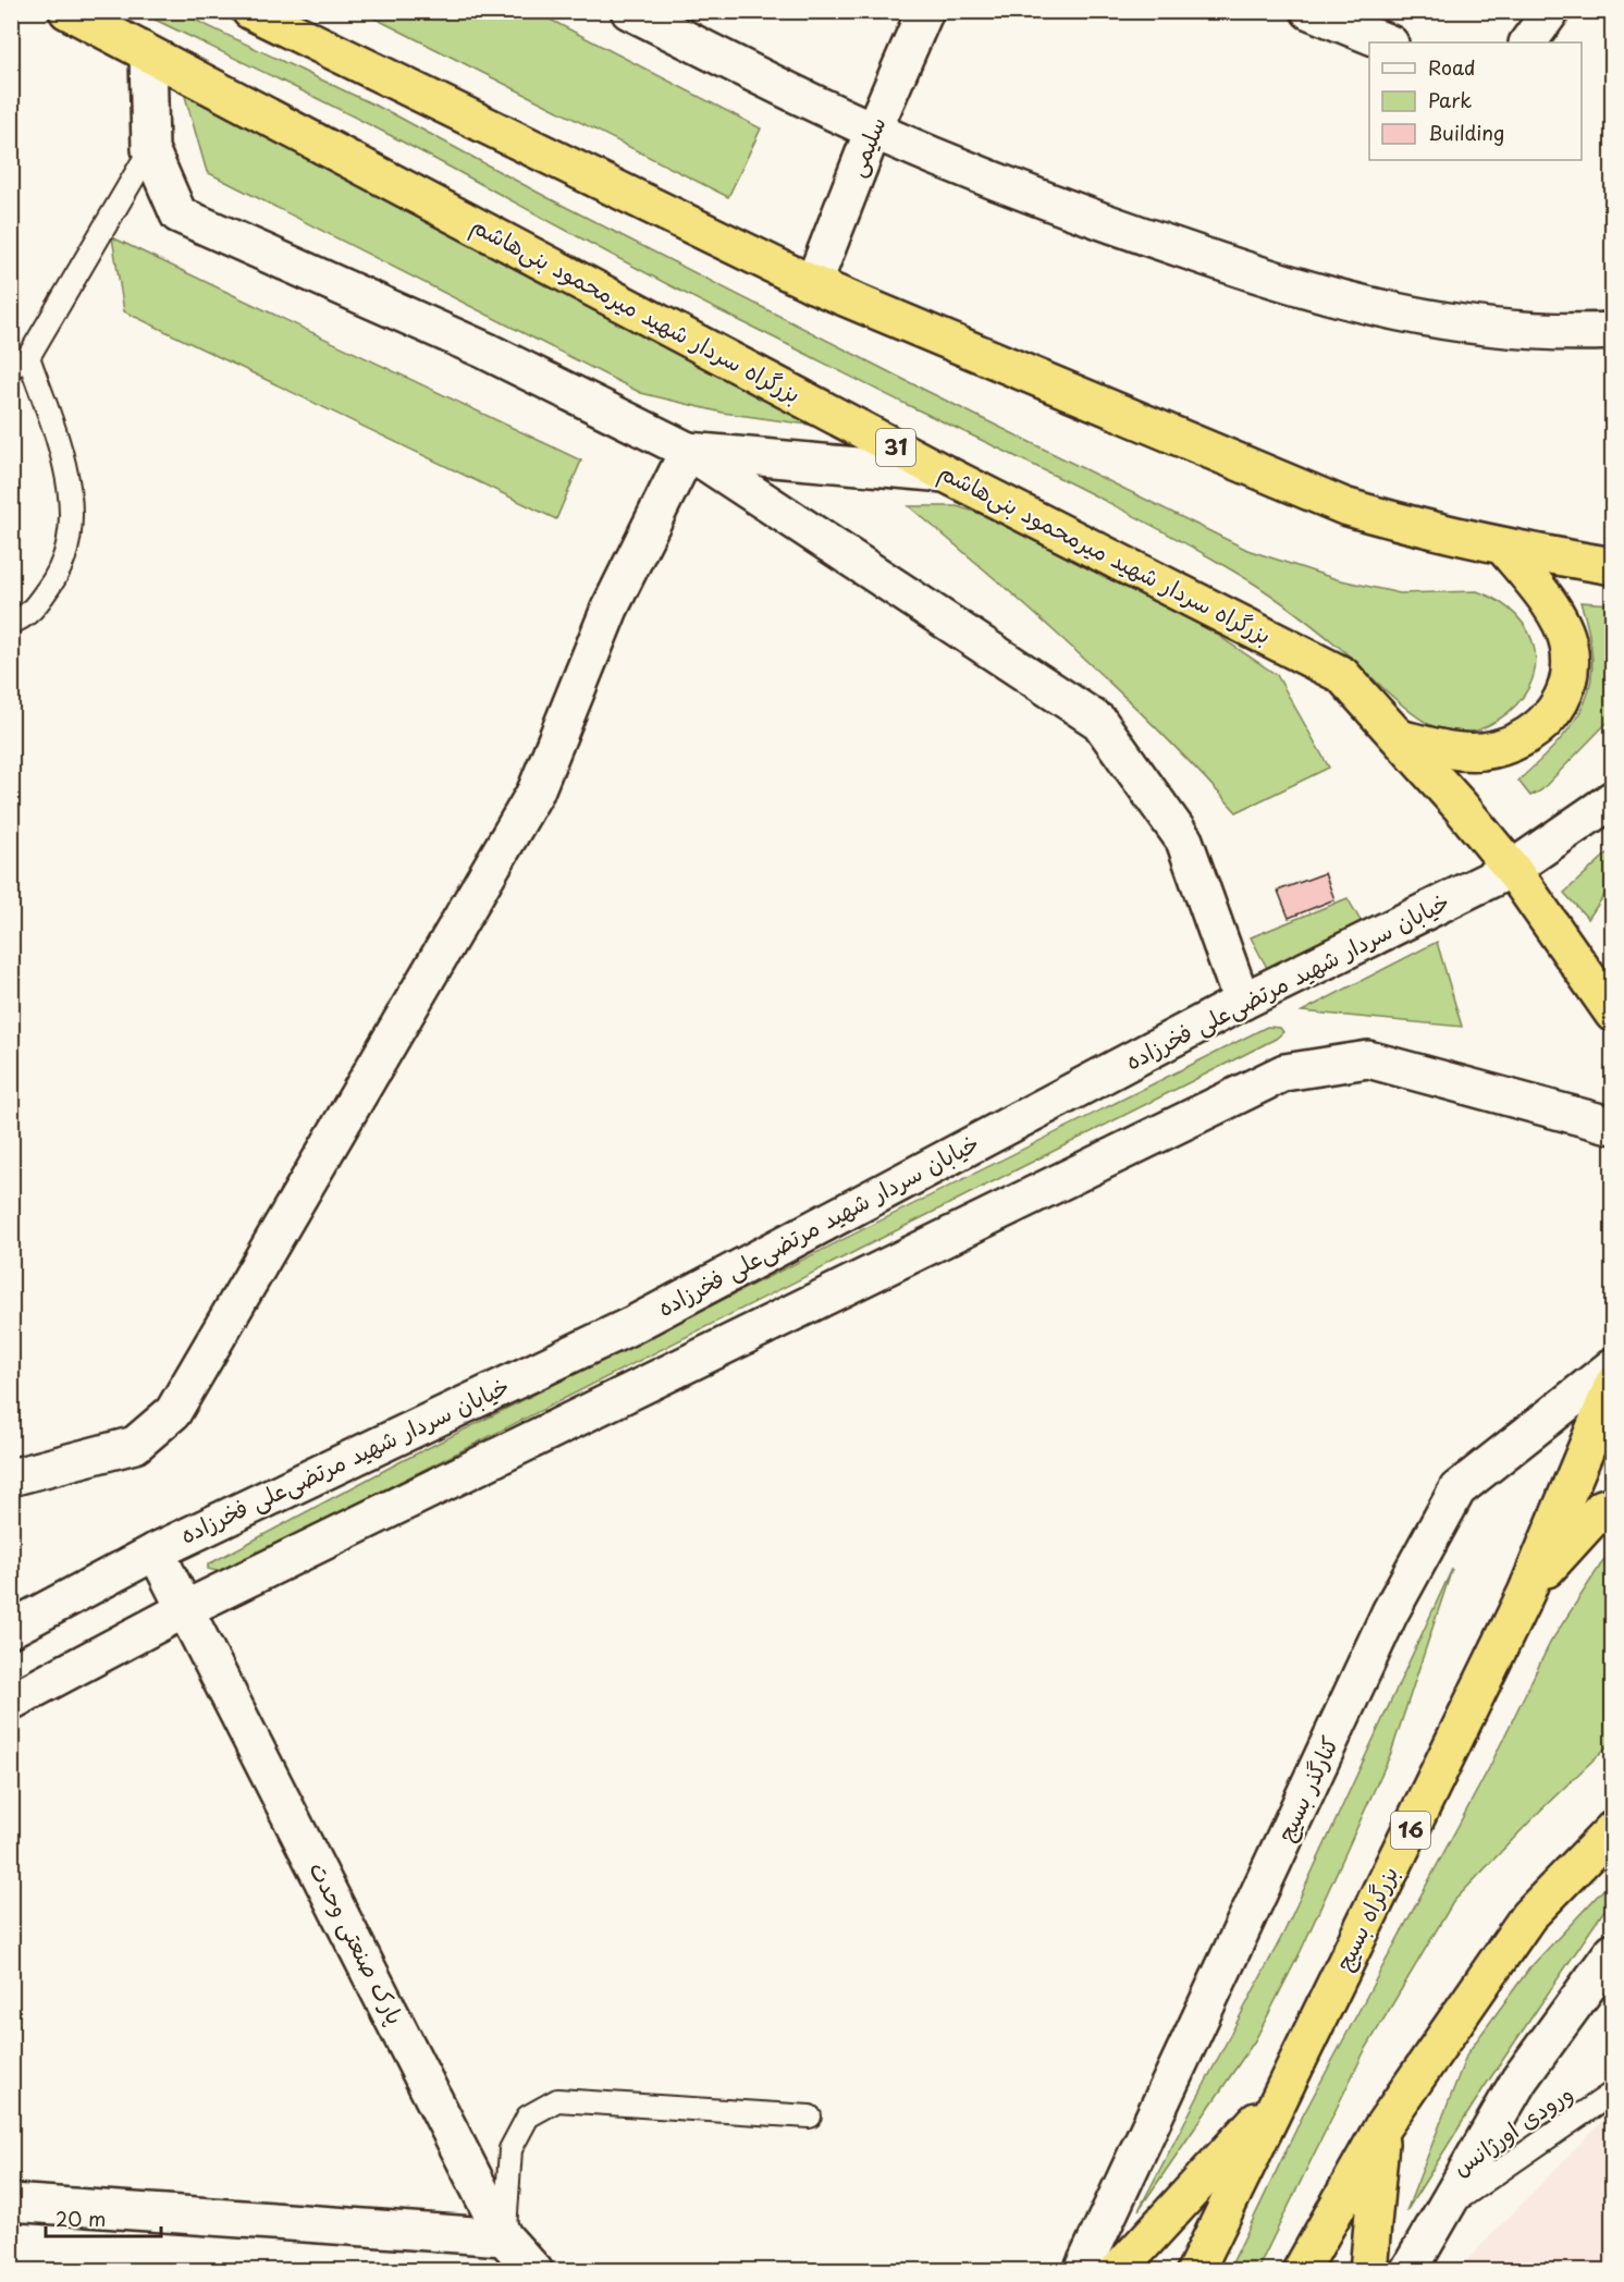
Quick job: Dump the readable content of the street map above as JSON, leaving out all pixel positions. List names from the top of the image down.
{
  "streets": {
    "highway": [
      "بزرگراه سردار شهید میرمحمود بنی‌هاشم",
      "31",
      "16",
      "بزرگراه بسیج"
    ],
    "street": [
      "سلیمی",
      "خیابان سردار شهید مرتضی‌علی فخرزاده",
      "کنارگذر بسیج",
      "پارک صنعتی وحدت"
    ],
    "lane": ["ورودی اورژانس"]
  },
  "crossings": [
    ["بزرگراه سردار شهید میرمحمود بنی‌هاشم", "خیابان سردار شهید مرتضی‌علی فخرزاده"],
    ["خیابان سردار شهید مرتضی‌علی فخرزاده", "پارک صنعتی وحدت"]
  ],
  "legend": ["Road", "Park", "Building"],
  "scale_bar": "20 m"
}
